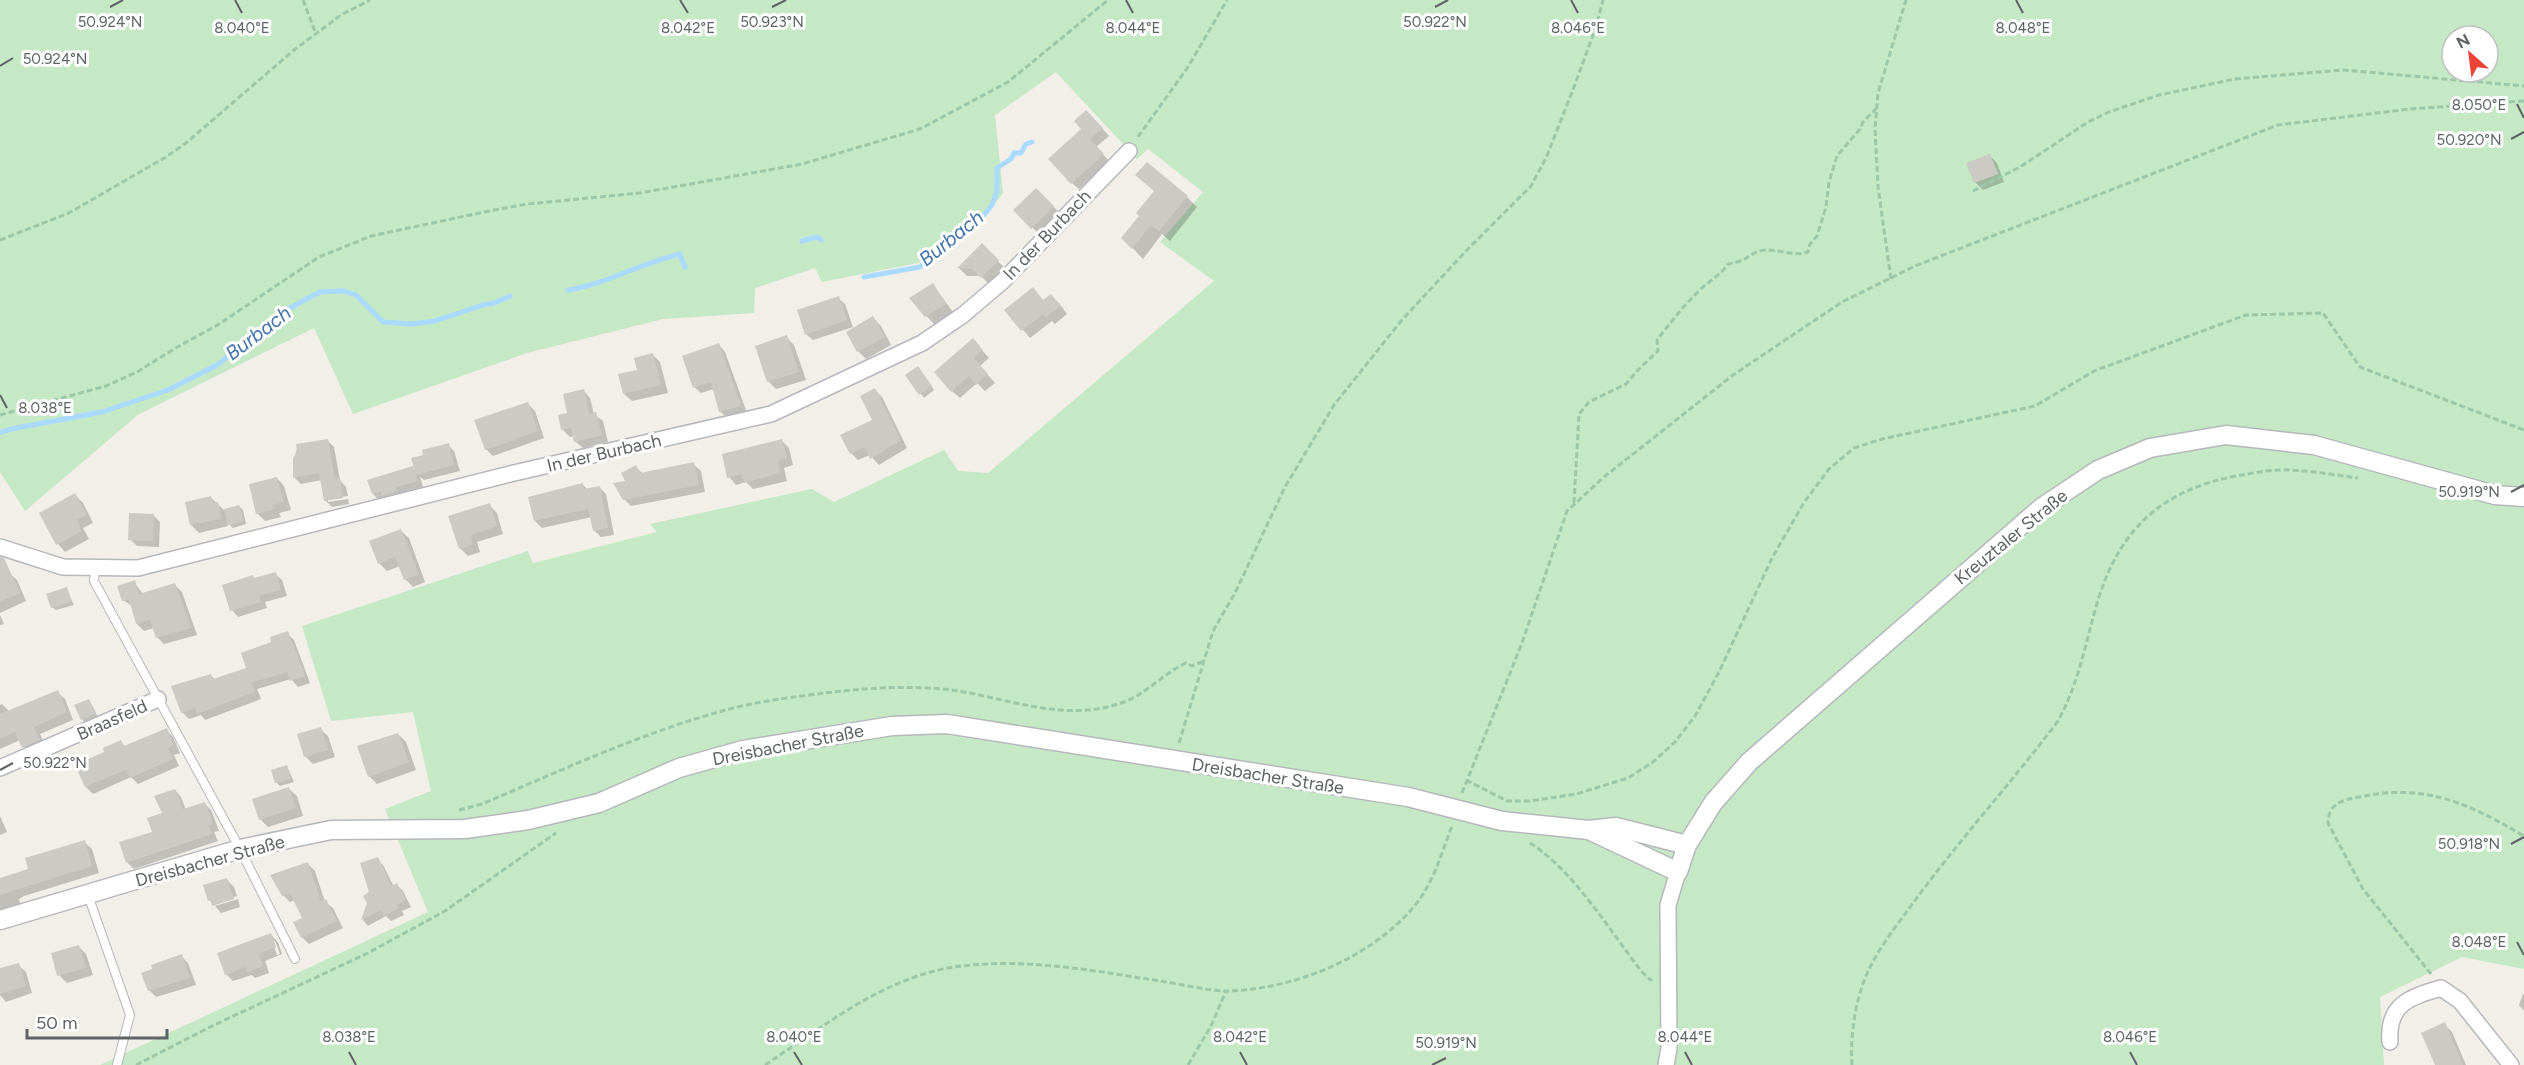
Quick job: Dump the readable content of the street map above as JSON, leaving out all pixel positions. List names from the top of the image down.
{
  "streets": {
    "street": [
      "In der Burbach",
      "Kreuztaler Straße",
      "Braasfeld",
      "Dreisbacher Straße"
    ]
  },
  "crossings": [
    ["Kreuztaler Straße", "Dreisbacher Straße"]
  ],
  "water": ["Burbach"],
  "scale_bar": "50 m",
  "north": "top left",
  "coordinates": [
    "50.924°N",
    "50.923°N",
    "50.922°N",
    "8.040°E",
    "8.042°E",
    "8.044°E",
    "8.048°E",
    "8.046°E",
    "8.050°E",
    "50.920°N",
    "8.038°E",
    "50.919°N",
    "50.918°N"
  ]
}
